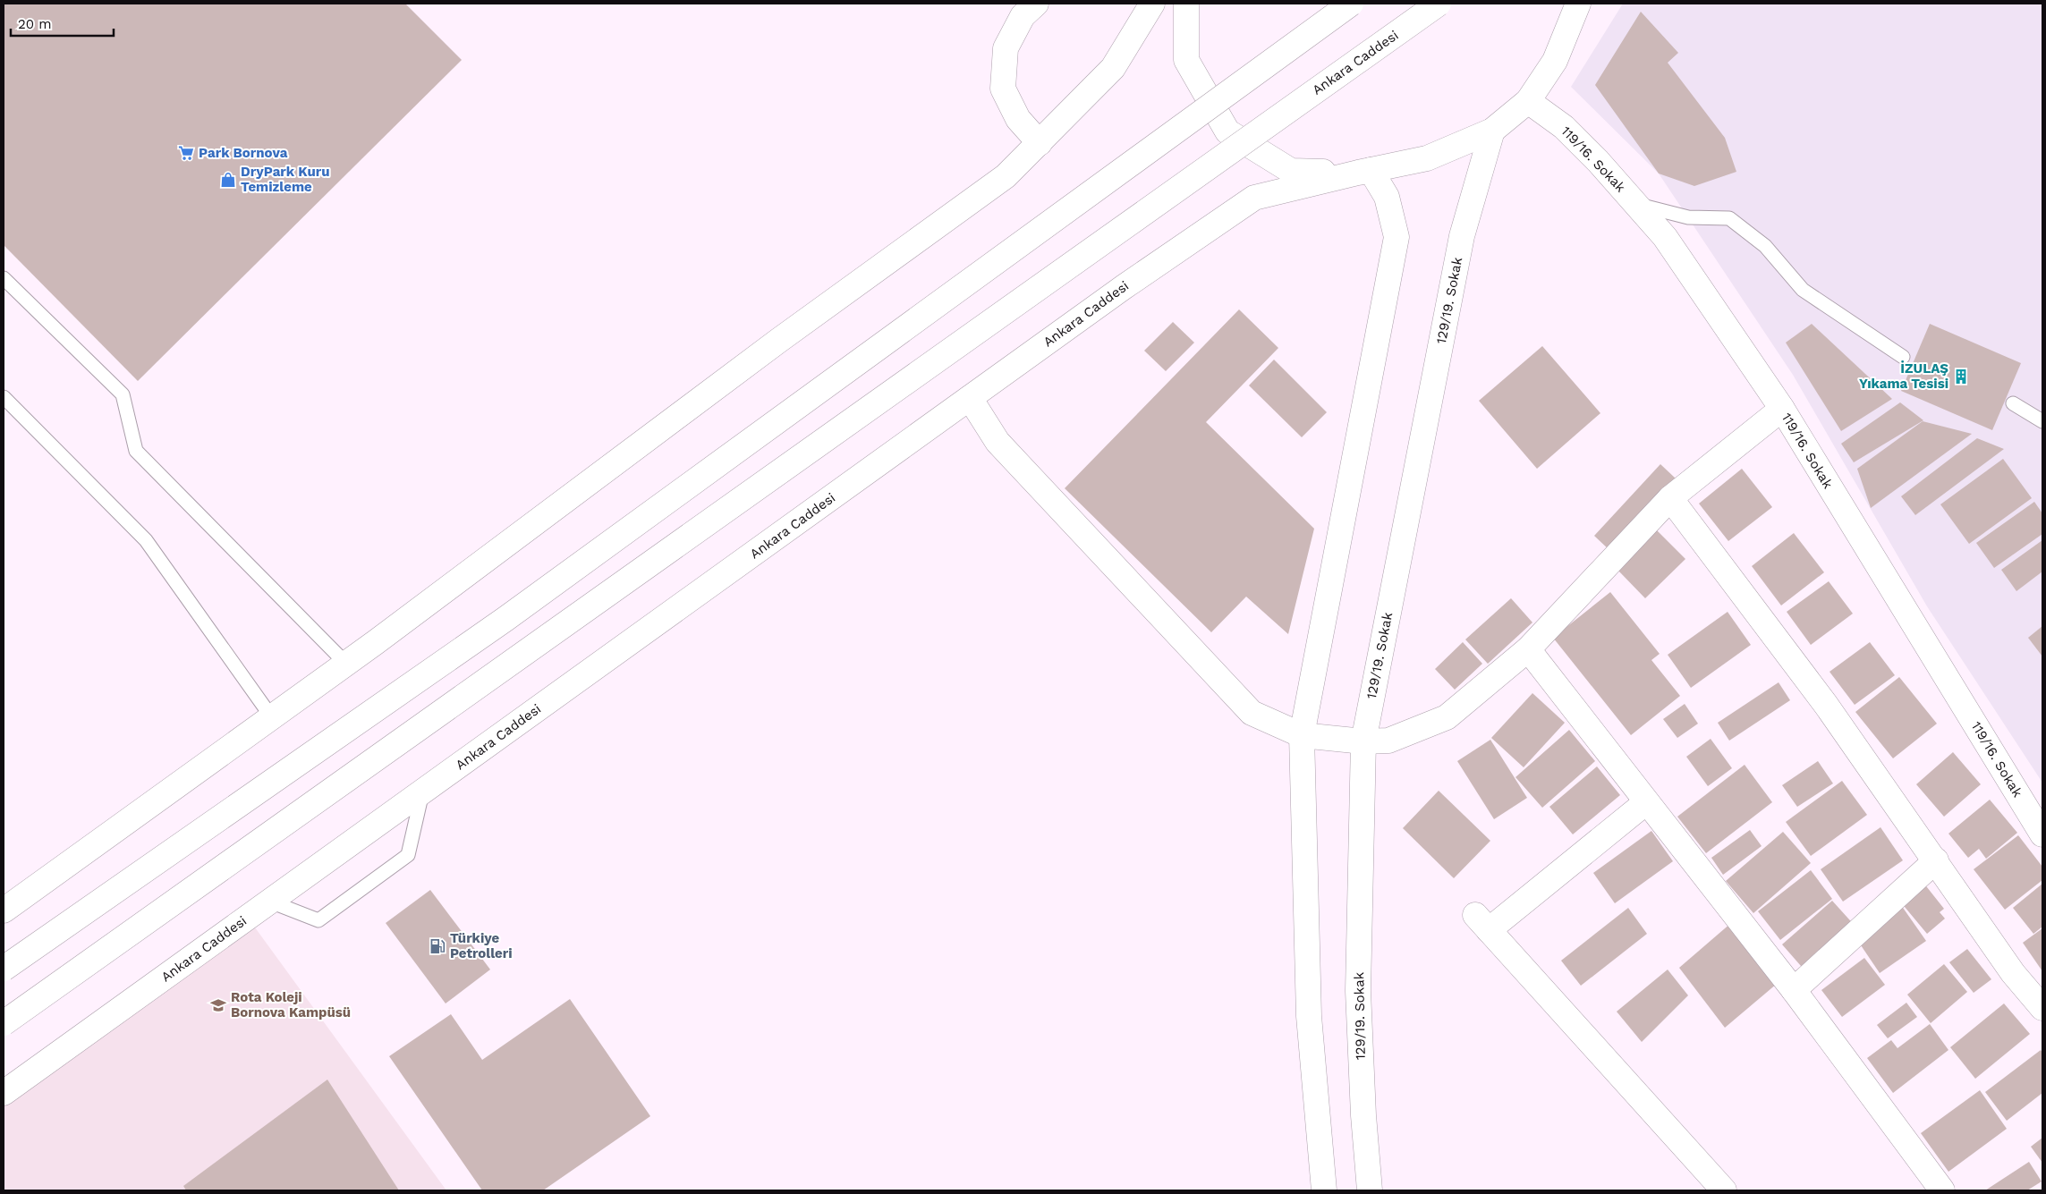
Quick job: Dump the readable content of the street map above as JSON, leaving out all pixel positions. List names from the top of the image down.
{
  "streets": {
    "main road": ["Ankara Caddesi", "119/16. Sokak", "129/19. Sokak"]
  },
  "crossings": [
    ["Ankara Caddesi", "119/16. Sokak"],
    ["Ankara Caddesi", "129/19. Sokak"]
  ],
  "places": {
    "supermarket": ["Park Bornova"],
    "shop": ["DryPark Kuru Temizleme"],
    "building": ["İZULAŞ Yıkama Tesisi"],
    "fuel station": ["Türkiye Petrolleri"],
    "school or university": ["Rota Koleji Bornova Kampüsü"]
  },
  "scale_bar": "20 m"
}
